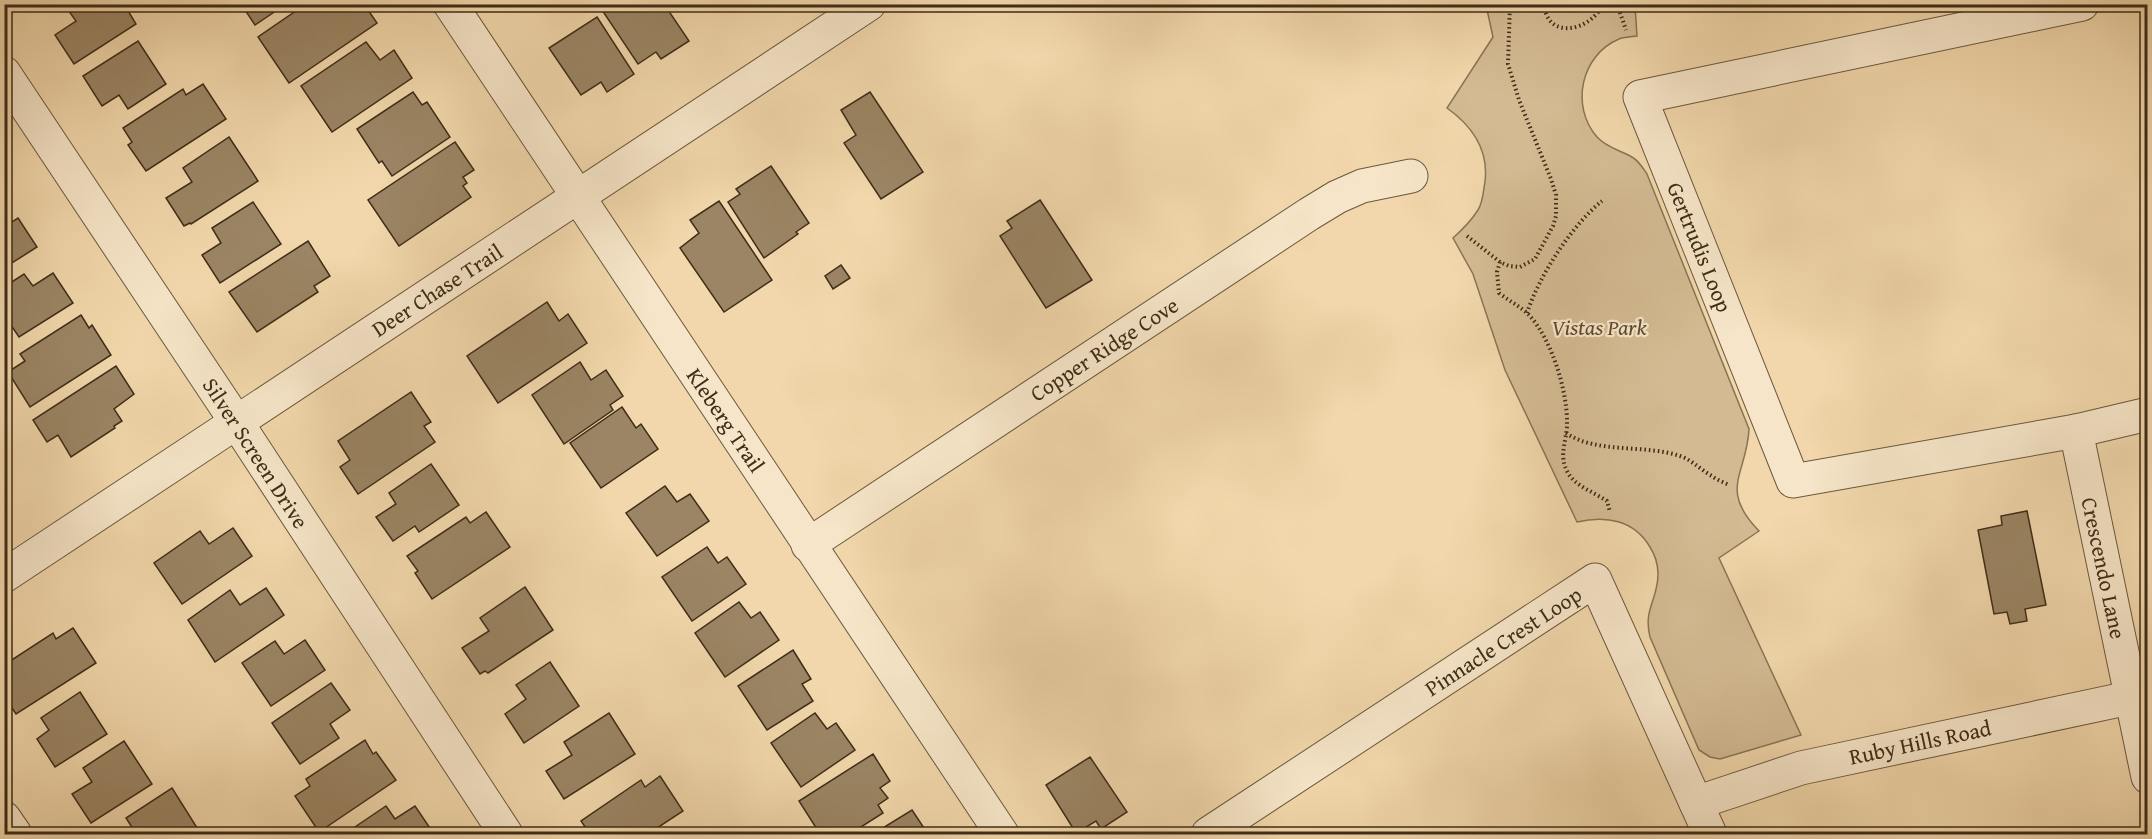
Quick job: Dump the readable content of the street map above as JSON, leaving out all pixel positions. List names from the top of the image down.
{
  "streets": {
    "street": [
      "Gertrudis Loop",
      "Deer Chase Trail",
      "Copper Ridge Cove",
      "Kleberg Trail",
      "Silver Screen Drive",
      "Crescendo Lane",
      "Pinnacle Crest Loop",
      "Ruby Hills Road"
    ]
  },
  "crossings": [
    ["Gertrudis Loop", "Crescendo Lane"],
    ["Deer Chase Trail", "Kleberg Trail"],
    ["Deer Chase Trail", "Silver Screen Drive"],
    ["Copper Ridge Cove", "Kleberg Trail"],
    ["Crescendo Lane", "Ruby Hills Road"],
    ["Pinnacle Crest Loop", "Ruby Hills Road"]
  ],
  "parks": ["Vistas Park"]
}
